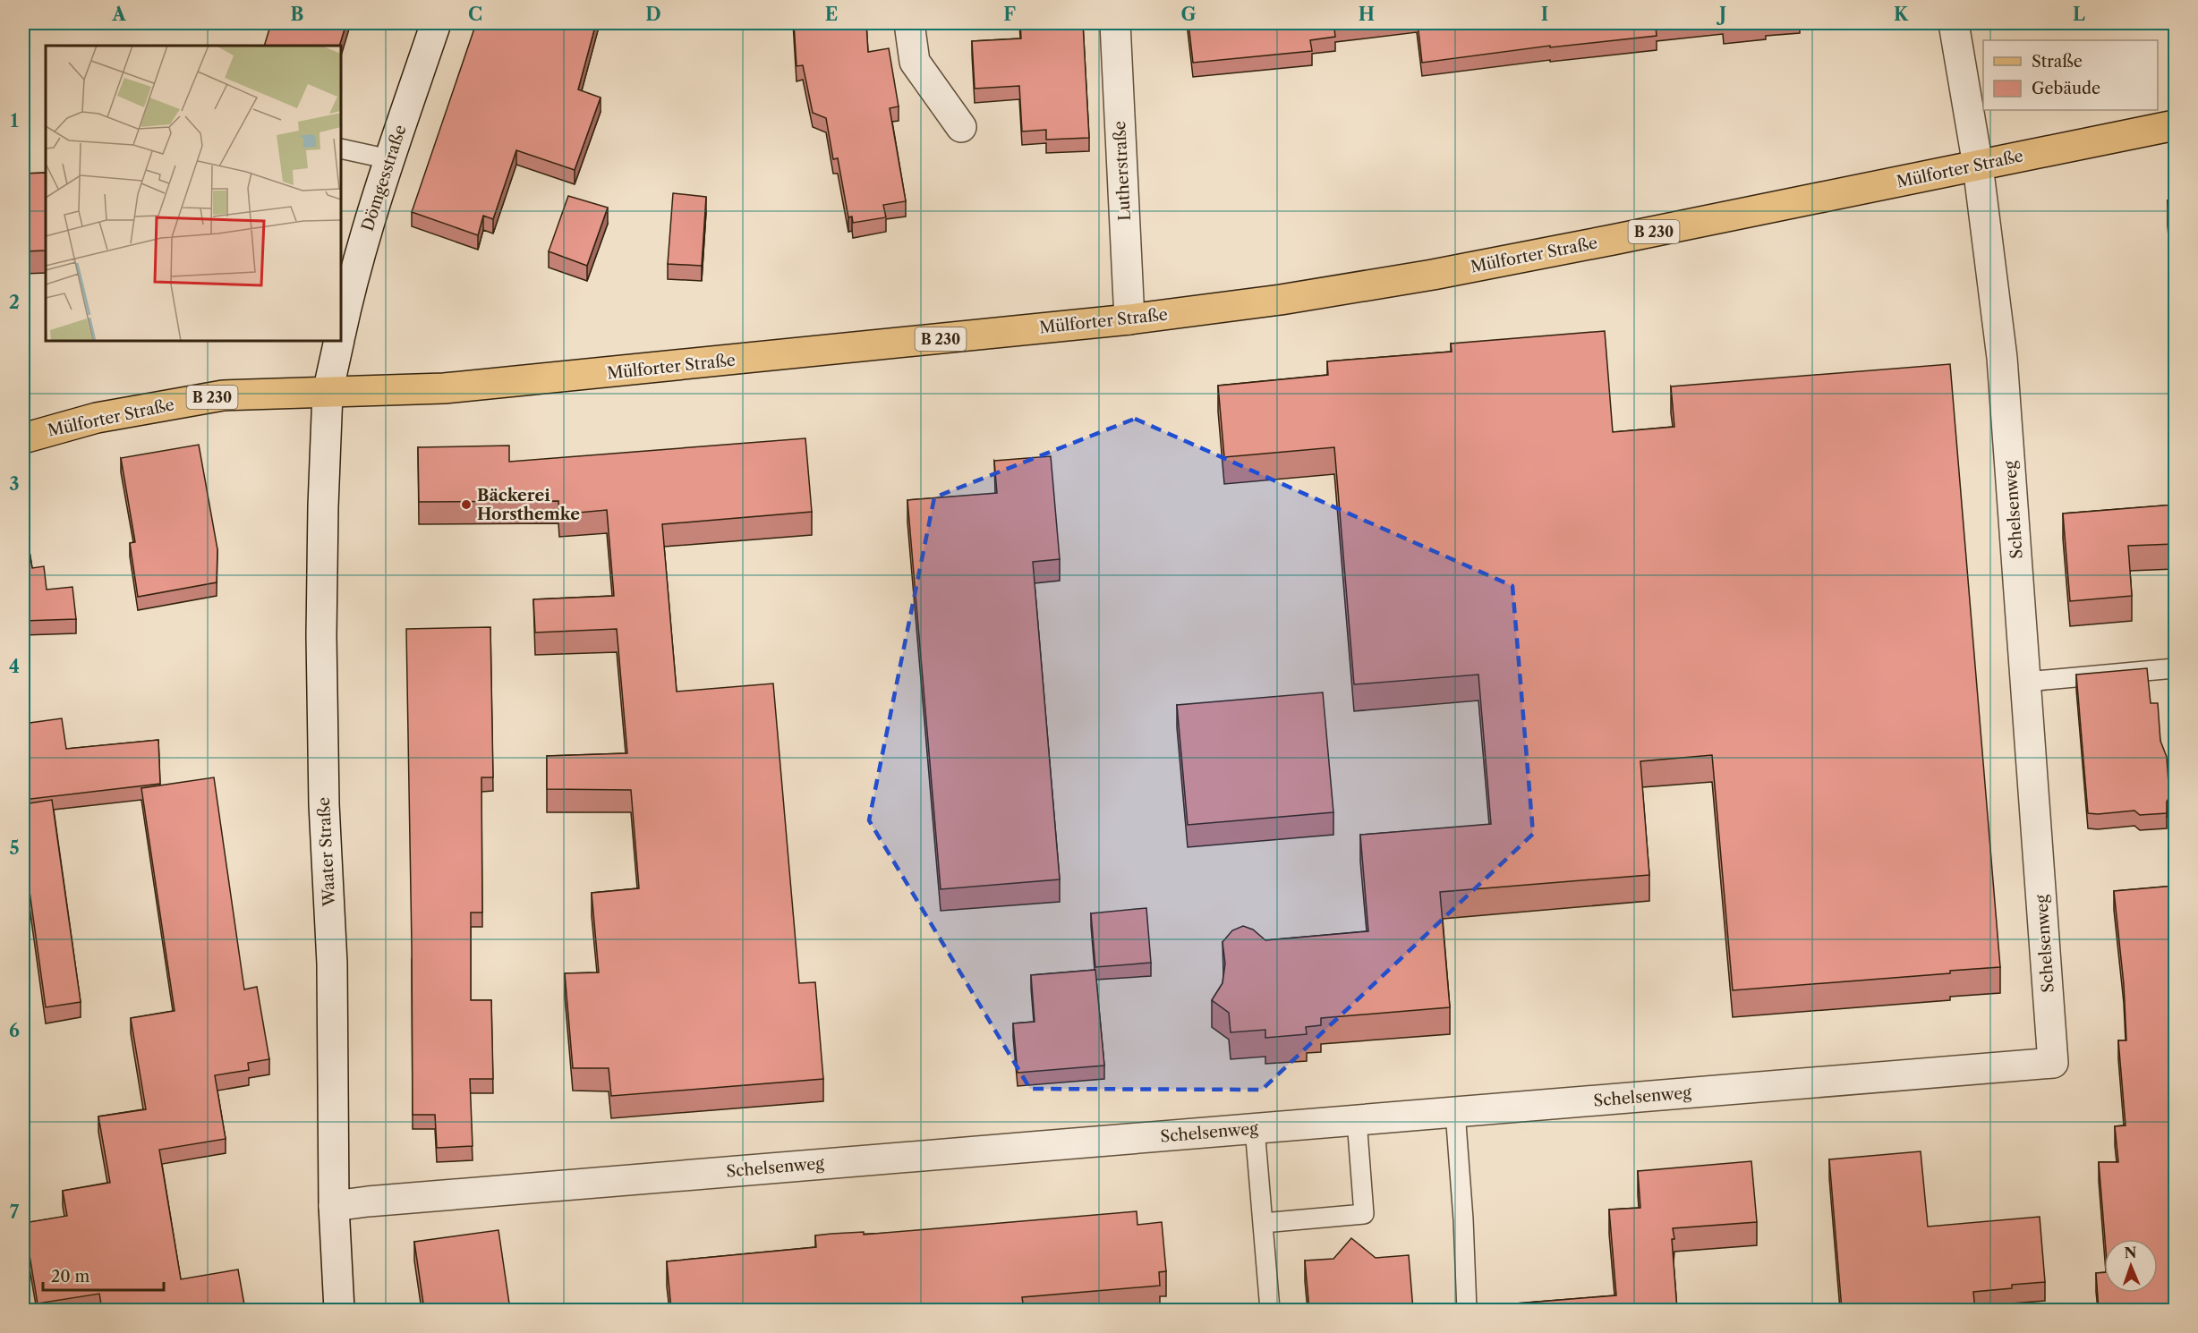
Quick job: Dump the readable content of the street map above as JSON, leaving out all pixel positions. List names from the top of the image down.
{
  "streets": {
    "main road": ["Mülforter Straße", "B 230"],
    "street": [
      "Lutherstraße",
      "Dömgesstraße",
      "Schelsenweg",
      "Waater Straße"
    ]
  },
  "crossings": [
    ["Mülforter Straße", "Lutherstraße"],
    ["Mülforter Straße", "Schelsenweg"],
    ["Mülforter Straße", "Waater Straße"],
    ["Schelsenweg", "Waater Straße"]
  ],
  "places": ["Bäckerei Horsthemke"],
  "legend": ["Straße", "Gebäude"],
  "scale_bar": "20 m",
  "north": "top",
  "grid": {
    "columns": [
      "A",
      "B",
      "C",
      "D",
      "E",
      "F",
      "G",
      "H",
      "I",
      "J",
      "K",
      "L"
    ],
    "rows": [
      "1",
      "2",
      "3",
      "4",
      "5",
      "6",
      "7"
    ]
  }
}
